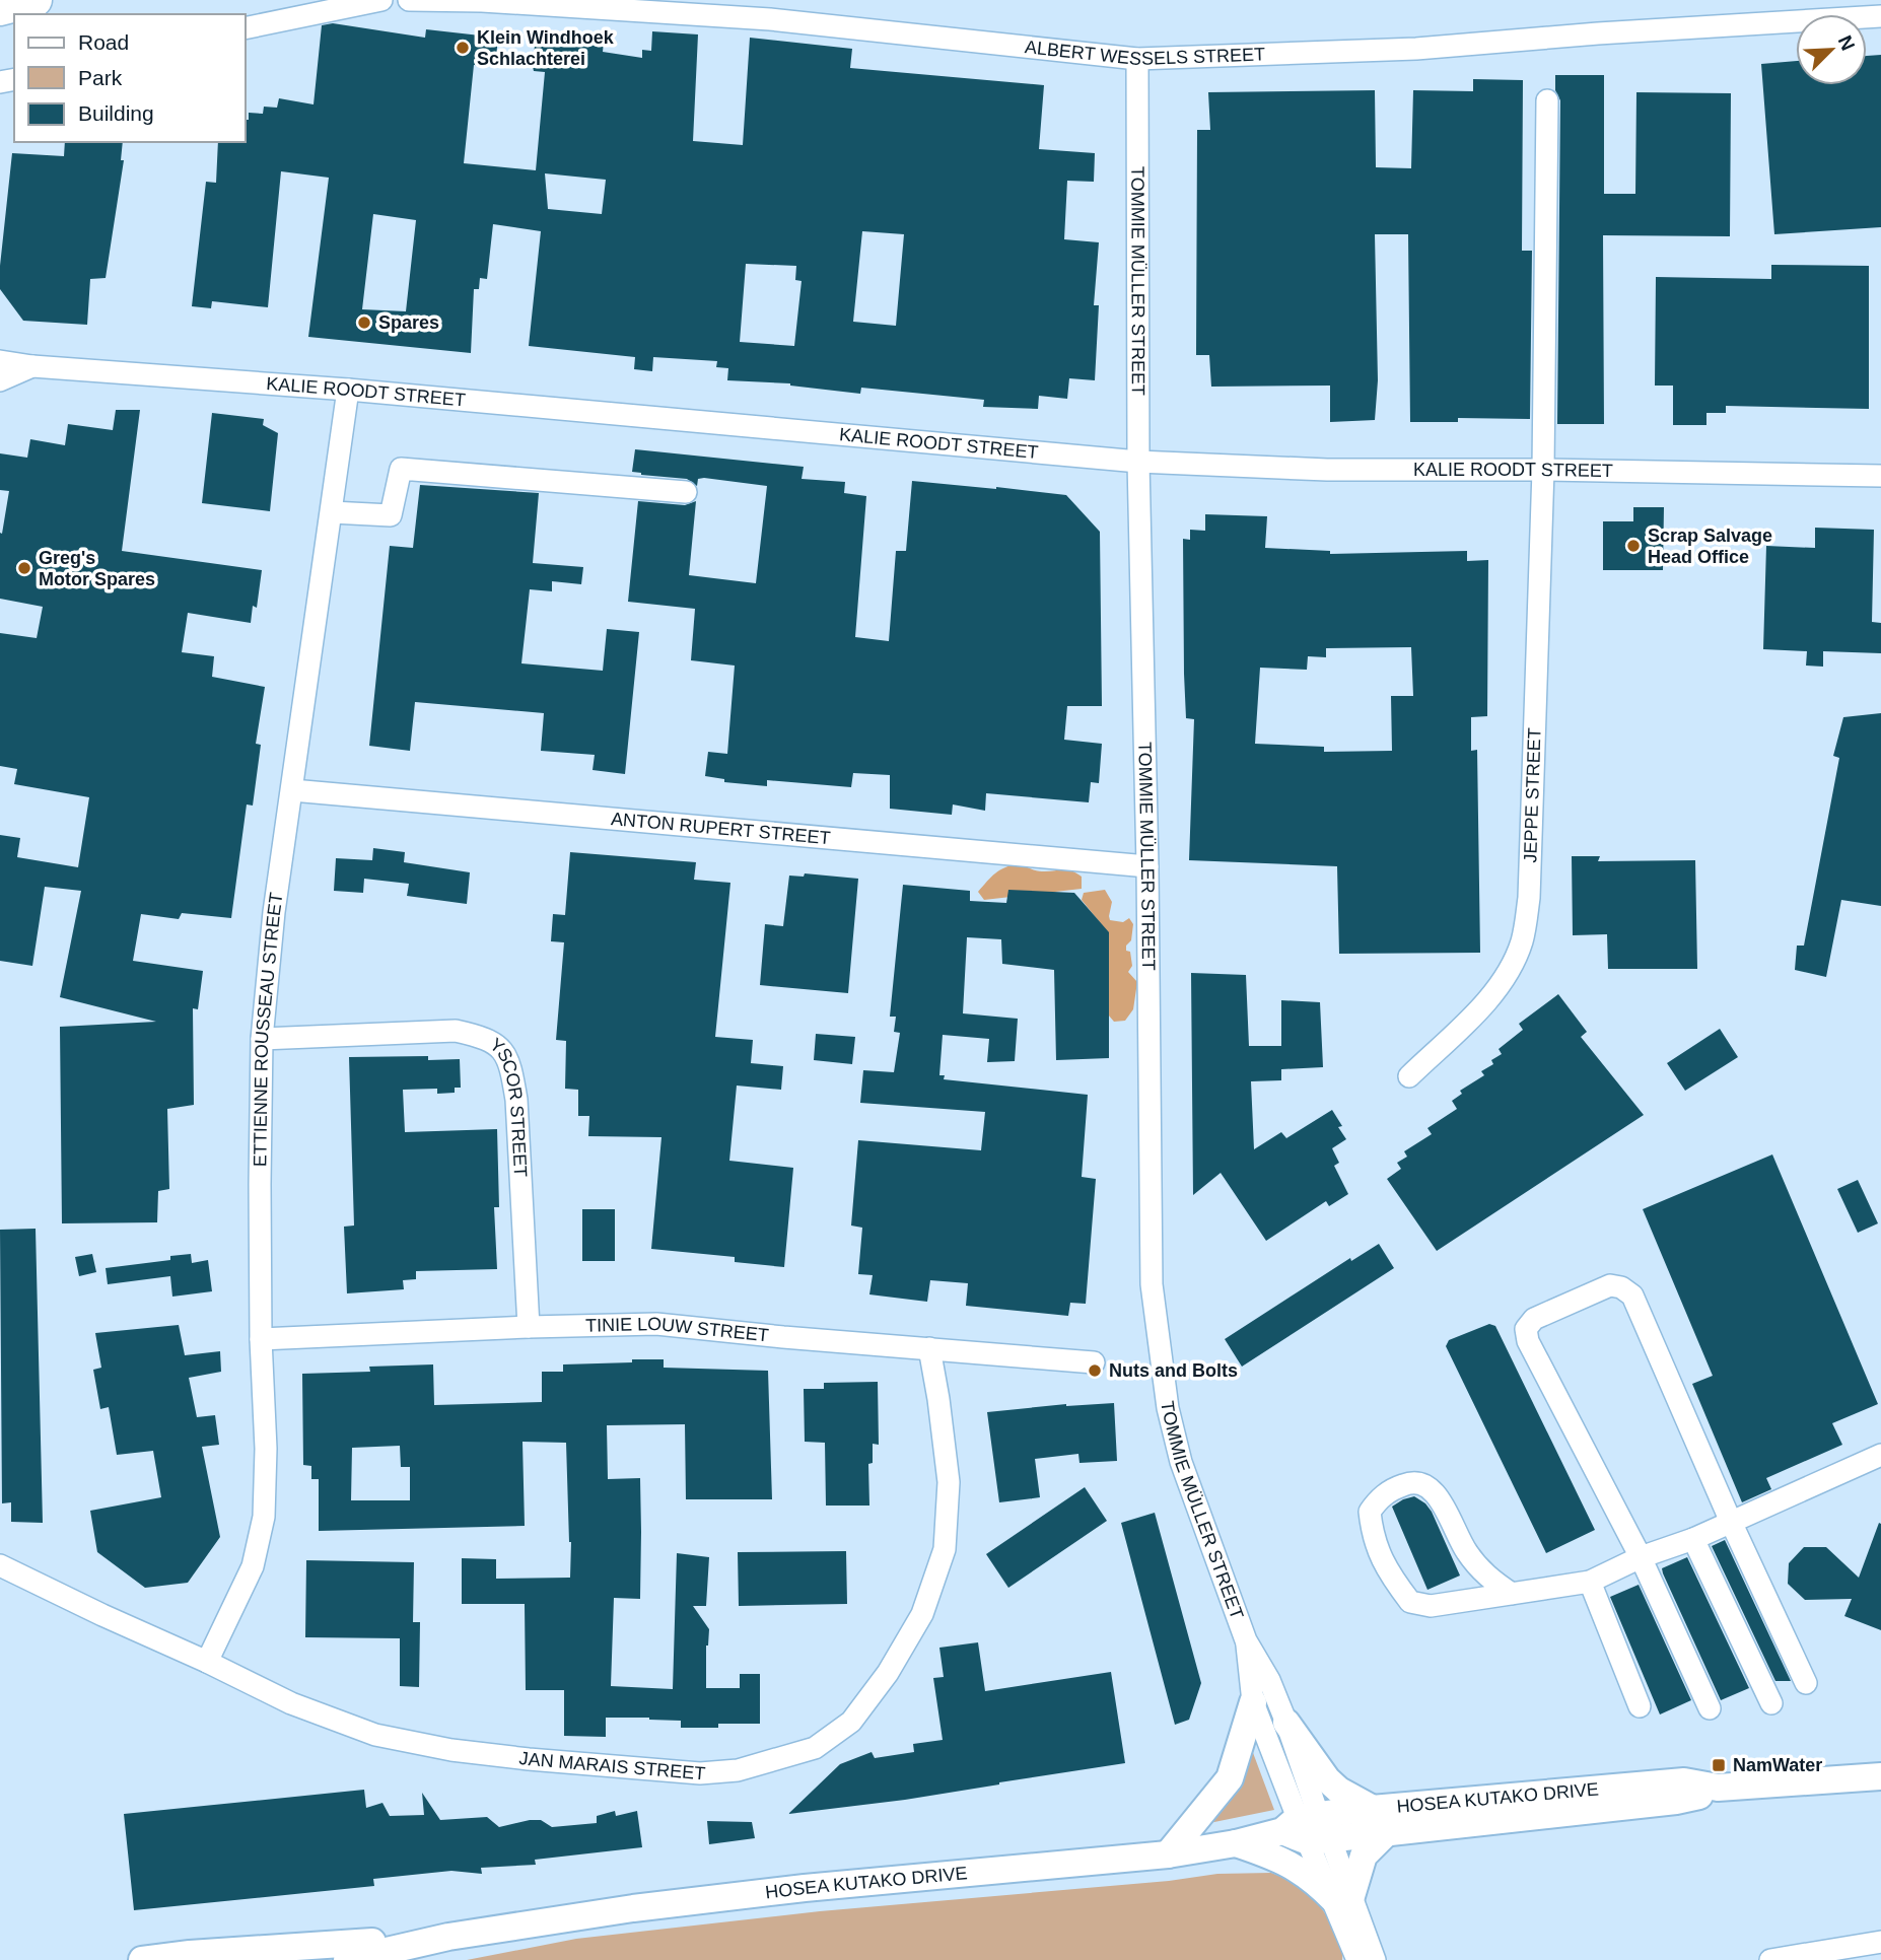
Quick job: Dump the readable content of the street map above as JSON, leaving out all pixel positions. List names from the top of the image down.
{
  "streets": {
    "main road": ["HOSEA KUTAKO DRIVE"],
    "street": [
      "ALBERT WESSELS STREET",
      "TOMMIE MÜLLER STREET",
      "KALIE ROODT STREET",
      "JEPPE STREET",
      "ANTON RUPERT STREET",
      "ETTIENNE ROUSSEAU STREET",
      "YSCOR STREET",
      "TINIE LOUW STREET",
      "JAN MARAIS STREET"
    ]
  },
  "crossings": [
    ["ALBERT WESSELS STREET", "TOMMIE MÜLLER STREET"],
    ["TOMMIE MÜLLER STREET", "KALIE ROODT STREET"],
    ["TOMMIE MÜLLER STREET", "ANTON RUPERT STREET"],
    ["TOMMIE MÜLLER STREET", "HOSEA KUTAKO DRIVE"],
    ["KALIE ROODT STREET", "JEPPE STREET"],
    ["KALIE ROODT STREET", "ETTIENNE ROUSSEAU STREET"],
    ["ANTON RUPERT STREET", "ETTIENNE ROUSSEAU STREET"],
    ["ETTIENNE ROUSSEAU STREET", "YSCOR STREET"],
    ["ETTIENNE ROUSSEAU STREET", "TINIE LOUW STREET"],
    ["ETTIENNE ROUSSEAU STREET", "JAN MARAIS STREET"],
    ["YSCOR STREET", "TINIE LOUW STREET"],
    ["TINIE LOUW STREET", "JAN MARAIS STREET"]
  ],
  "places": {
    "other": [
      "Klein Windhoek Schlachterei",
      "Spares",
      "Scrap Salvage Head Office",
      "Greg's Motor Spares",
      "Nuts and Bolts"
    ],
    "transit": ["NamWater"]
  },
  "legend": ["Road", "Park", "Building"],
  "north": "top right"
}
